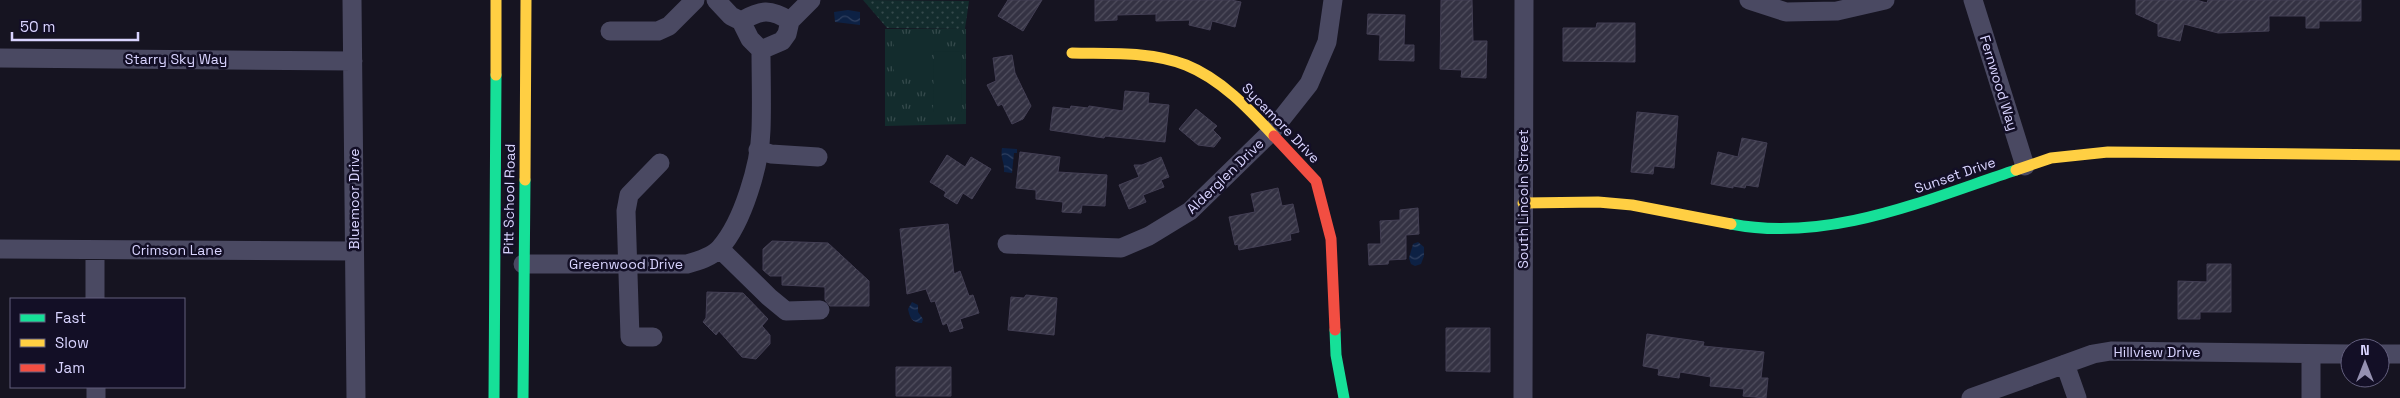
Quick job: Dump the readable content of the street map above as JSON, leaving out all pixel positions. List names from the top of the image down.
{
  "streets": {
    "street": [
      "Starry Sky Way",
      "Fernwood Way",
      "Sycamore Drive",
      "Sunset Drive",
      "Alderglen Drive",
      "Bluemoor Drive",
      "Pitt School Road",
      "South Lincoln Street",
      "Crimson Lane",
      "Greenwood Drive",
      "Hillview Drive"
    ]
  },
  "crossings": [
    ["Starry Sky Way", "Bluemoor Drive"],
    ["Fernwood Way", "Sunset Drive"],
    ["Sycamore Drive", "Alderglen Drive"],
    ["Sunset Drive", "South Lincoln Street"],
    ["Bluemoor Drive", "Crimson Lane"],
    ["Pitt School Road", "Greenwood Drive"]
  ],
  "legend": ["Fast", "Slow", "Jam"],
  "scale_bar": "50 m",
  "north": "top"
}
